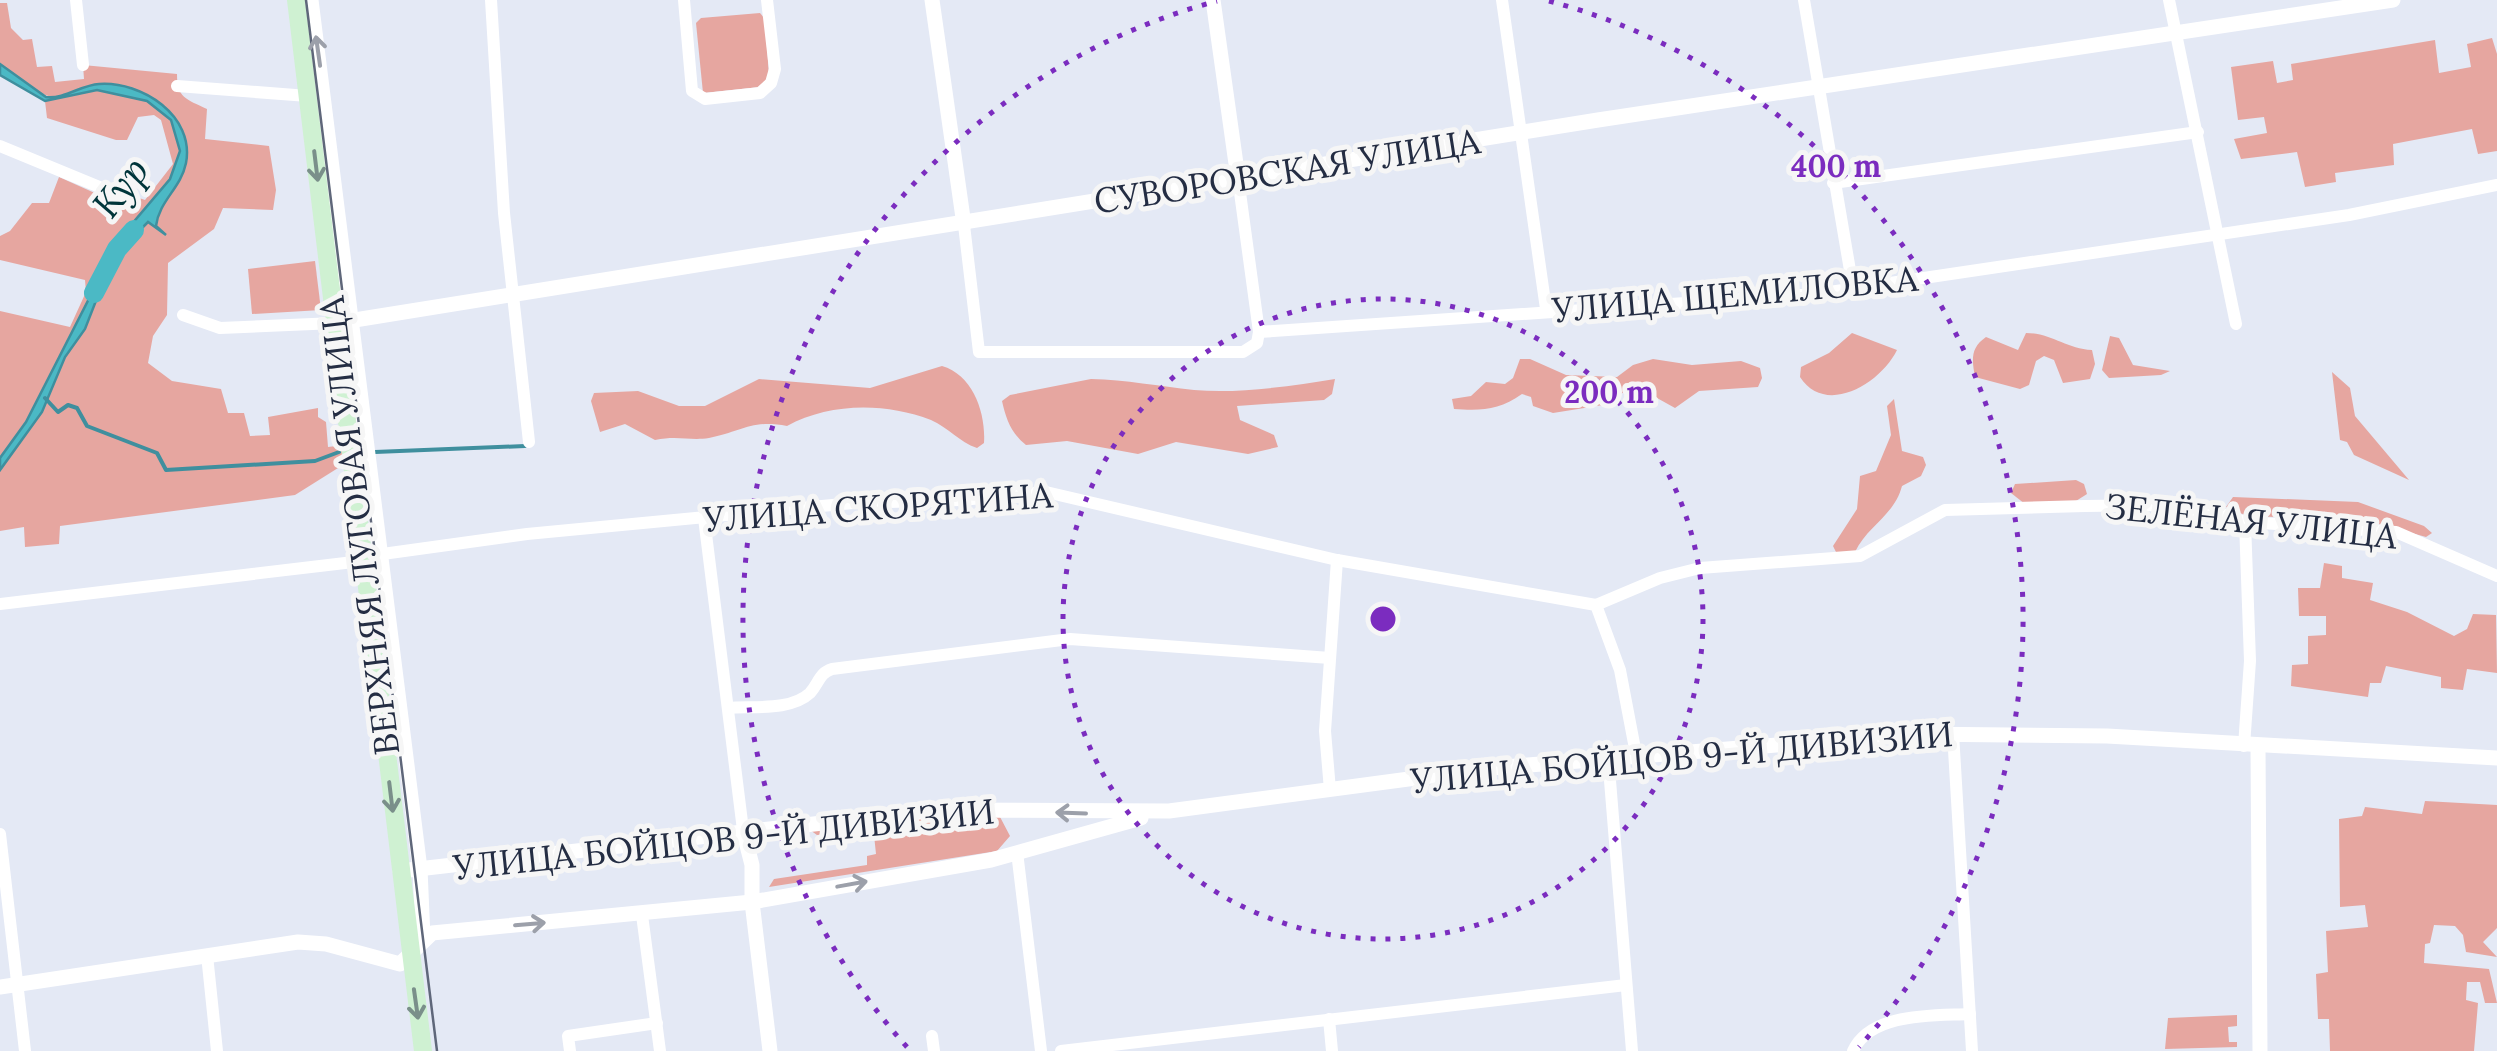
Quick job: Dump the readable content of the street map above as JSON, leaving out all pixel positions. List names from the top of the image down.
{
  "streets": {
    "main road": ["ВЕРХНЯЯ ЛУГОВАЯ УЛИЦА"],
    "street": [
      "СУВОРОВСКАЯ УЛИЦА",
      "УЛИЦА ЩЕМИЛОВКА",
      "УЛИЦА СКОРЯТИНА",
      "ЗЕЛЁНАЯ УЛИЦА",
      "УЛИЦА БОЙЦОВ 9-Й ДИВИЗИИ"
    ]
  },
  "crossings": [
    ["СУВОРОВСКАЯ УЛИЦА", "УЛИЦА ЩЕМИЛОВКА"],
    ["СУВОРОВСКАЯ УЛИЦА", "ВЕРХНЯЯ ЛУГОВАЯ УЛИЦА"],
    ["УЛИЦА СКОРЯТИНА", "ЗЕЛЁНАЯ УЛИЦА"],
    ["УЛИЦА СКОРЯТИНА", "ВЕРХНЯЯ ЛУГОВАЯ УЛИЦА"],
    ["ВЕРХНЯЯ ЛУГОВАЯ УЛИЦА", "УЛИЦА БОЙЦОВ 9-Й ДИВИЗИИ"]
  ],
  "water": ["Кур"],
  "rings": ["400 m", "200 m"]
}
